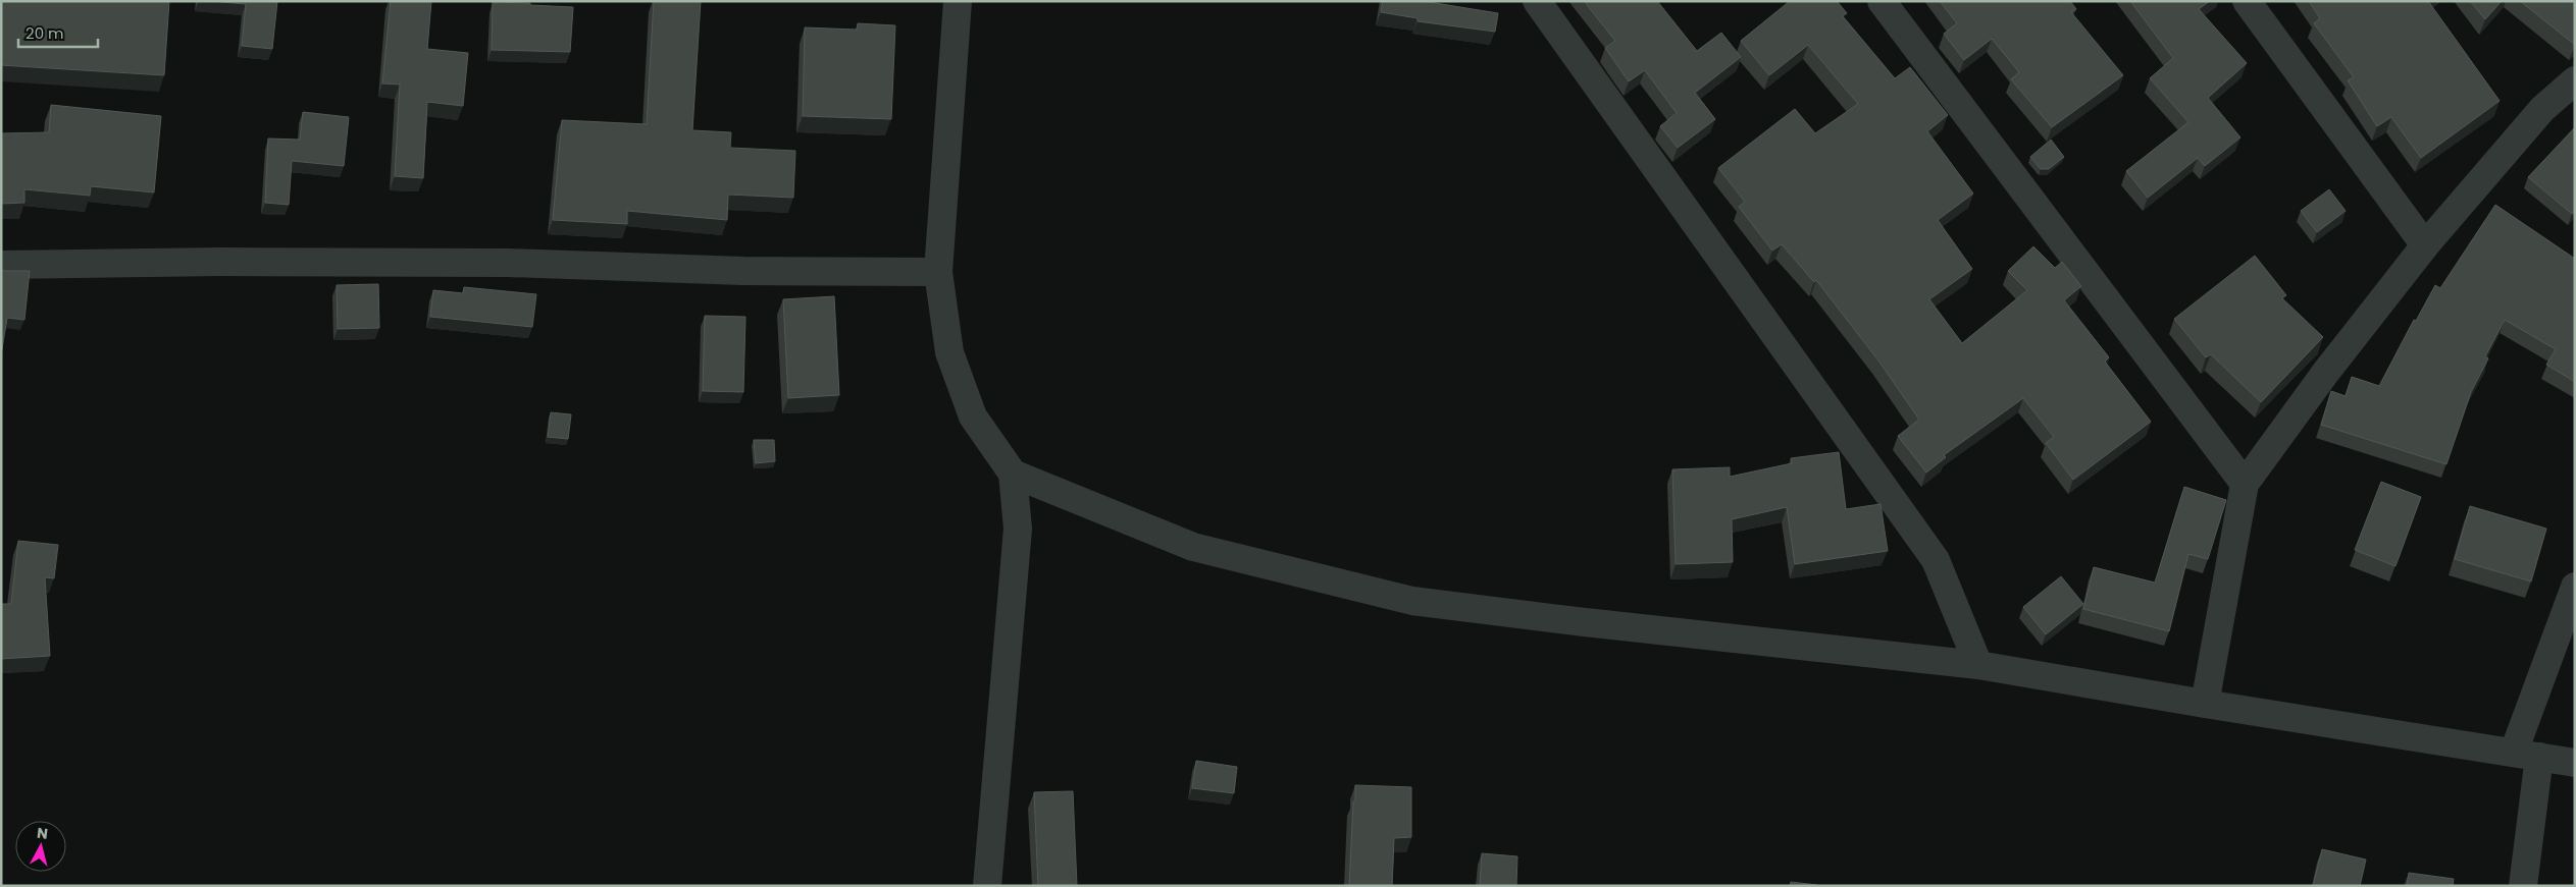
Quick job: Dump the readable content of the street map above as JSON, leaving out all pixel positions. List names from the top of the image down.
{
  "scale_bar": "20 m",
  "north": "top"
}
